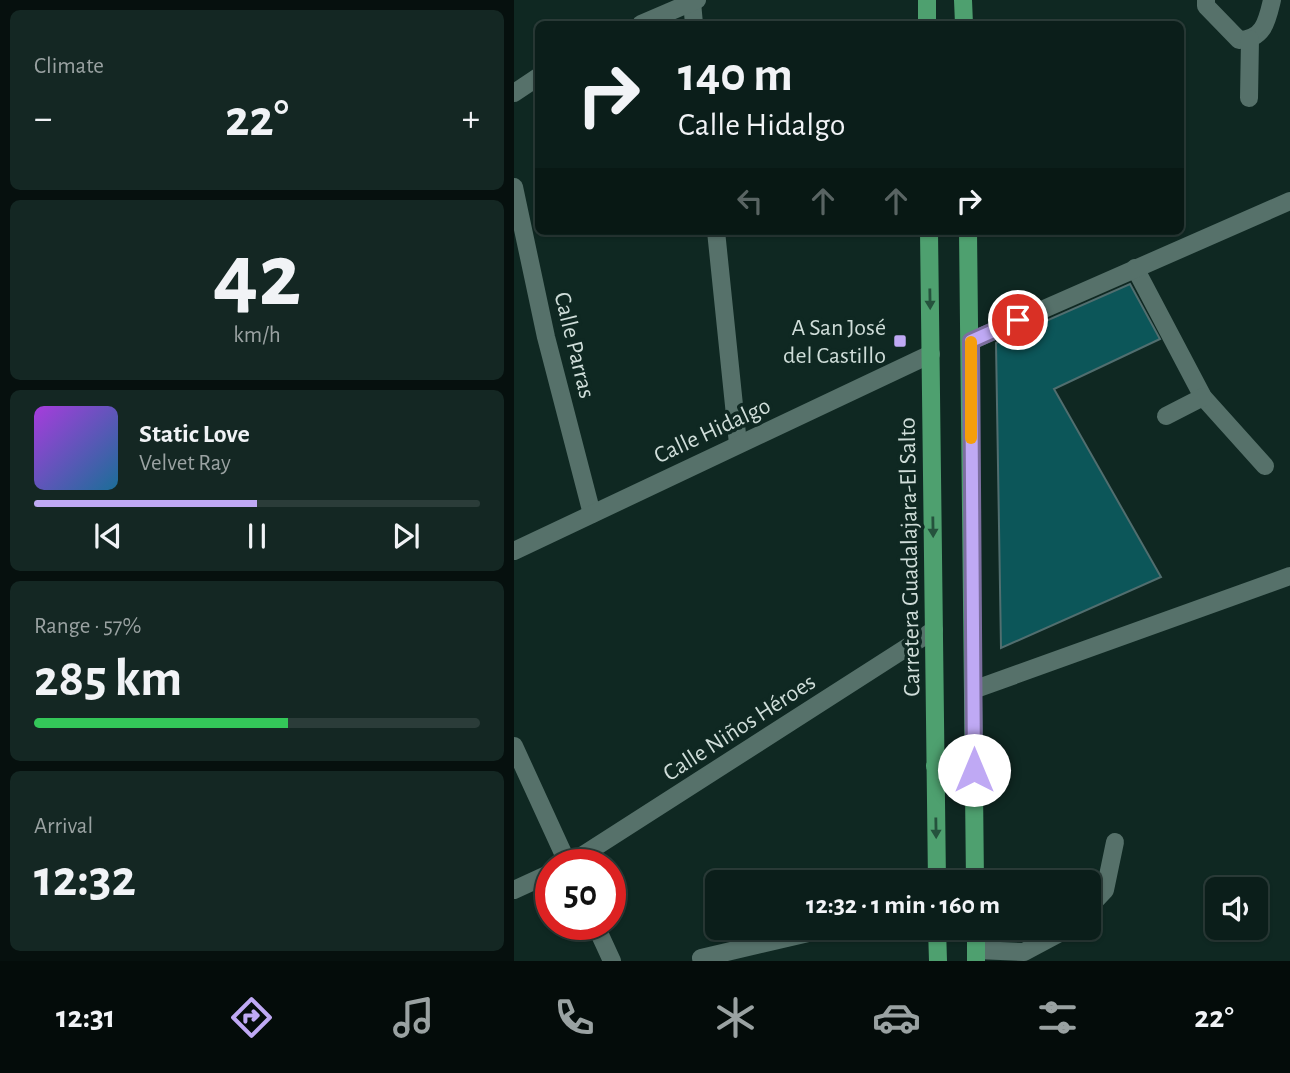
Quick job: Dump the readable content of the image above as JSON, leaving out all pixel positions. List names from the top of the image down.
{
  "streets": {
    "main road": ["Carretera Guadalajara-El Salto"],
    "street": ["Calle Parras", "Calle Hidalgo", "Calle Niños Héroes"]
  },
  "crossings": [
    ["Calle Parras", "Calle Hidalgo"],
    ["Calle Hidalgo", "Carretera Guadalajara-El Salto"],
    ["Carretera Guadalajara-El Salto", "Calle Niños Héroes"]
  ],
  "places": {
    "transit": ["A San José del Castillo"]
  },
  "page": {
    "tile": [
      "Climate",
      ["42", "km/h"],
      ["Range · 57%", "285 km"],
      ["Arrival", "12:32"]
    ],
    "turn": ["140 m", "Calle Hidalgo"],
    "heat": ["−", "22°", "+"],
    "song": ["Static Love", "Velvet Ray"],
    "limit": "50",
    "trip": "12:32 · 1 min · 160 m",
    "tabs": ["12:31", "22°"]
  }
}
